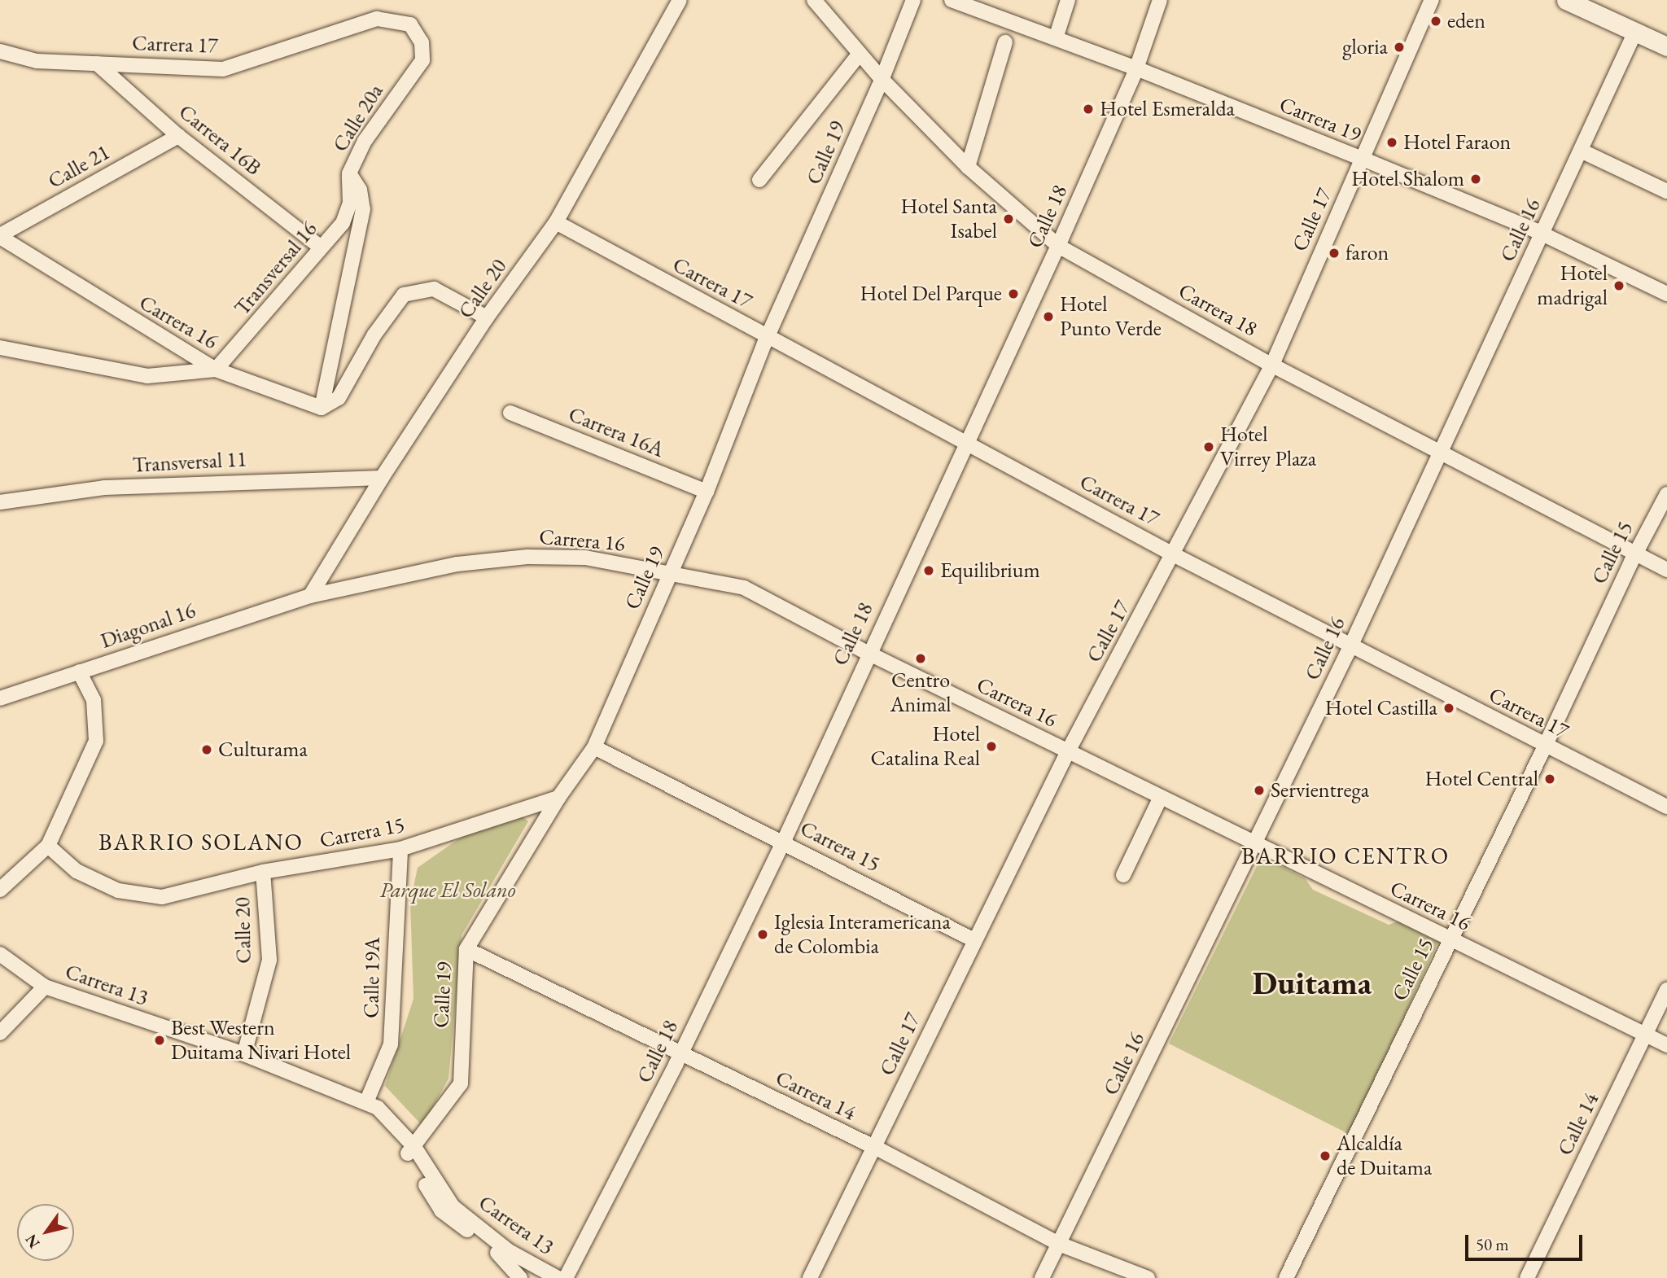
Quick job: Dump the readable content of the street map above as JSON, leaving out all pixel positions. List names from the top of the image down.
{
  "streets": {
    "street": [
      "Carrera 17",
      "Calle 20a",
      "Carrera 19",
      "Carrera 16B",
      "Calle 19",
      "Calle 21",
      "Calle 18",
      "Calle 17",
      "Calle 16",
      "Transversal 16",
      "Calle 20",
      "Carrera 18",
      "Carrera 16",
      "Carrera 16A",
      "Transversal 11",
      "Calle 15",
      "Diagonal 16",
      "Carrera 15",
      "Calle 19A",
      "Carrera 13",
      "Carrera 14",
      "Calle 14"
    ]
  },
  "crossings": [
    ["Carrera 17", "Calle 20a"],
    ["Carrera 17", "Carrera 16B"],
    ["Carrera 17", "Calle 19"],
    ["Carrera 17", "Calle 18"],
    ["Carrera 17", "Calle 17"],
    ["Carrera 17", "Calle 16"],
    ["Carrera 17", "Calle 20"],
    ["Carrera 17", "Calle 15"],
    ["Calle 20a", "Transversal 16"],
    ["Calle 20a", "Carrera 16"],
    ["Carrera 19", "Calle 18"],
    ["Carrera 19", "Calle 17"],
    ["Carrera 19", "Calle 16"],
    ["Carrera 16B", "Calle 21"],
    ["Carrera 16B", "Transversal 16"],
    ["Calle 19", "Carrera 18"],
    ["Calle 19", "Carrera 16"],
    ["Calle 19", "Carrera 16A"],
    ["Calle 19", "Carrera 15"],
    ["Calle 19", "Carrera 13"],
    ["Calle 19", "Carrera 14"],
    ["Calle 21", "Carrera 16"],
    ["Calle 18", "Carrera 18"],
    ["Calle 18", "Carrera 16"],
    ["Calle 18", "Carrera 15"],
    ["Calle 18", "Carrera 14"],
    ["Calle 17", "Carrera 18"],
    ["Calle 17", "Carrera 16"],
    ["Calle 17", "Carrera 15"],
    ["Calle 17", "Carrera 14"],
    ["Calle 16", "Carrera 18"],
    ["Calle 16", "Carrera 16"],
    ["Calle 16", "Carrera 14"],
    ["Transversal 16", "Carrera 16"],
    ["Calle 20", "Carrera 16"],
    ["Calle 20", "Transversal 11"],
    ["Calle 20", "Diagonal 16"],
    ["Calle 20", "Carrera 15"],
    ["Calle 20", "Carrera 13"],
    ["Carrera 18", "Calle 15"],
    ["Carrera 16", "Calle 15"],
    ["Carrera 16", "Diagonal 16"],
    ["Carrera 16", "Calle 14"],
    ["Carrera 15", "Calle 19A"],
    ["Calle 19A", "Carrera 13"]
  ],
  "districts": ["BARRIO SOLANO", "BARRIO CENTRO", "Duitama"],
  "parks": ["Parque El Solano"],
  "places": [
    "eden",
    "gloria",
    "Hotel Esmeralda",
    "Hotel Faraon",
    "Hotel Shalom",
    "Hotel Santa Isabel",
    "faron",
    "Hotel madrigal",
    "Hotel Del Parque",
    "Hotel Punto Verde",
    "Hotel Virrey Plaza",
    "Equilibrium",
    "Centro Animal",
    "Hotel Castilla",
    "Hotel Catalina Real",
    "Culturama",
    "Hotel Central",
    "Servientrega",
    "Iglesia Interamericana de Colombia",
    "Best Western Duitama Nivari Hotel",
    "Alcaldía de Duitama"
  ],
  "scale_bar": "50 m",
  "north": "bottom left"
}
